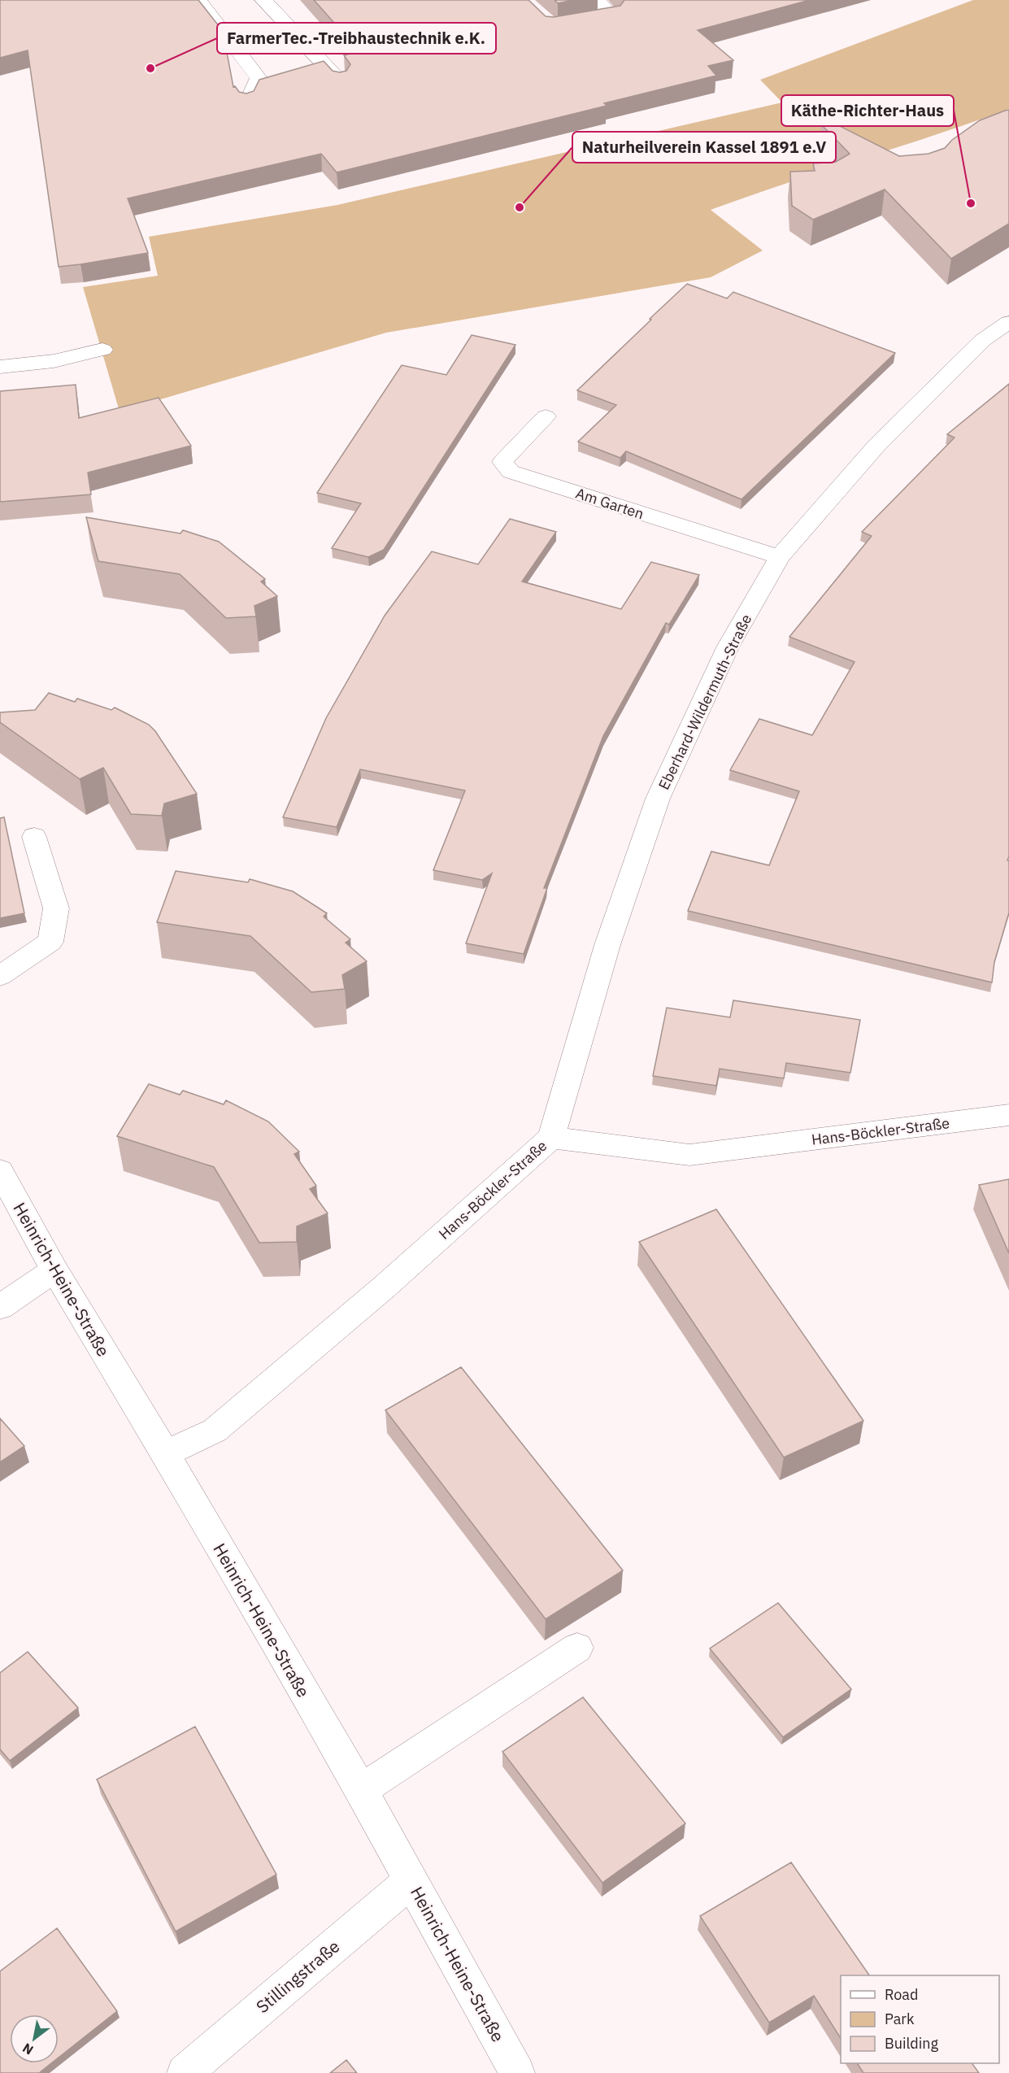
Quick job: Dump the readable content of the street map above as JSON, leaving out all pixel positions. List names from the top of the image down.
{
  "streets": {
    "street": [
      "Am Garten",
      "Eberhard-Wildermuth-Straße",
      "Hans-Böckler-Straße",
      "Heinrich-Heine-Straße",
      "Stillingstraße"
    ]
  },
  "crossings": [
    ["Am Garten", "Eberhard-Wildermuth-Straße"],
    ["Eberhard-Wildermuth-Straße", "Hans-Böckler-Straße"],
    ["Hans-Böckler-Straße", "Heinrich-Heine-Straße"],
    ["Heinrich-Heine-Straße", "Stillingstraße"]
  ],
  "places": ["FarmerTec.-Treibhaustechnik e.K.", "Käthe-Richter-Haus", "Naturheilverein Kassel 1891 e.V"],
  "legend": ["Road", "Park", "Building"],
  "north": "bottom left"
}
